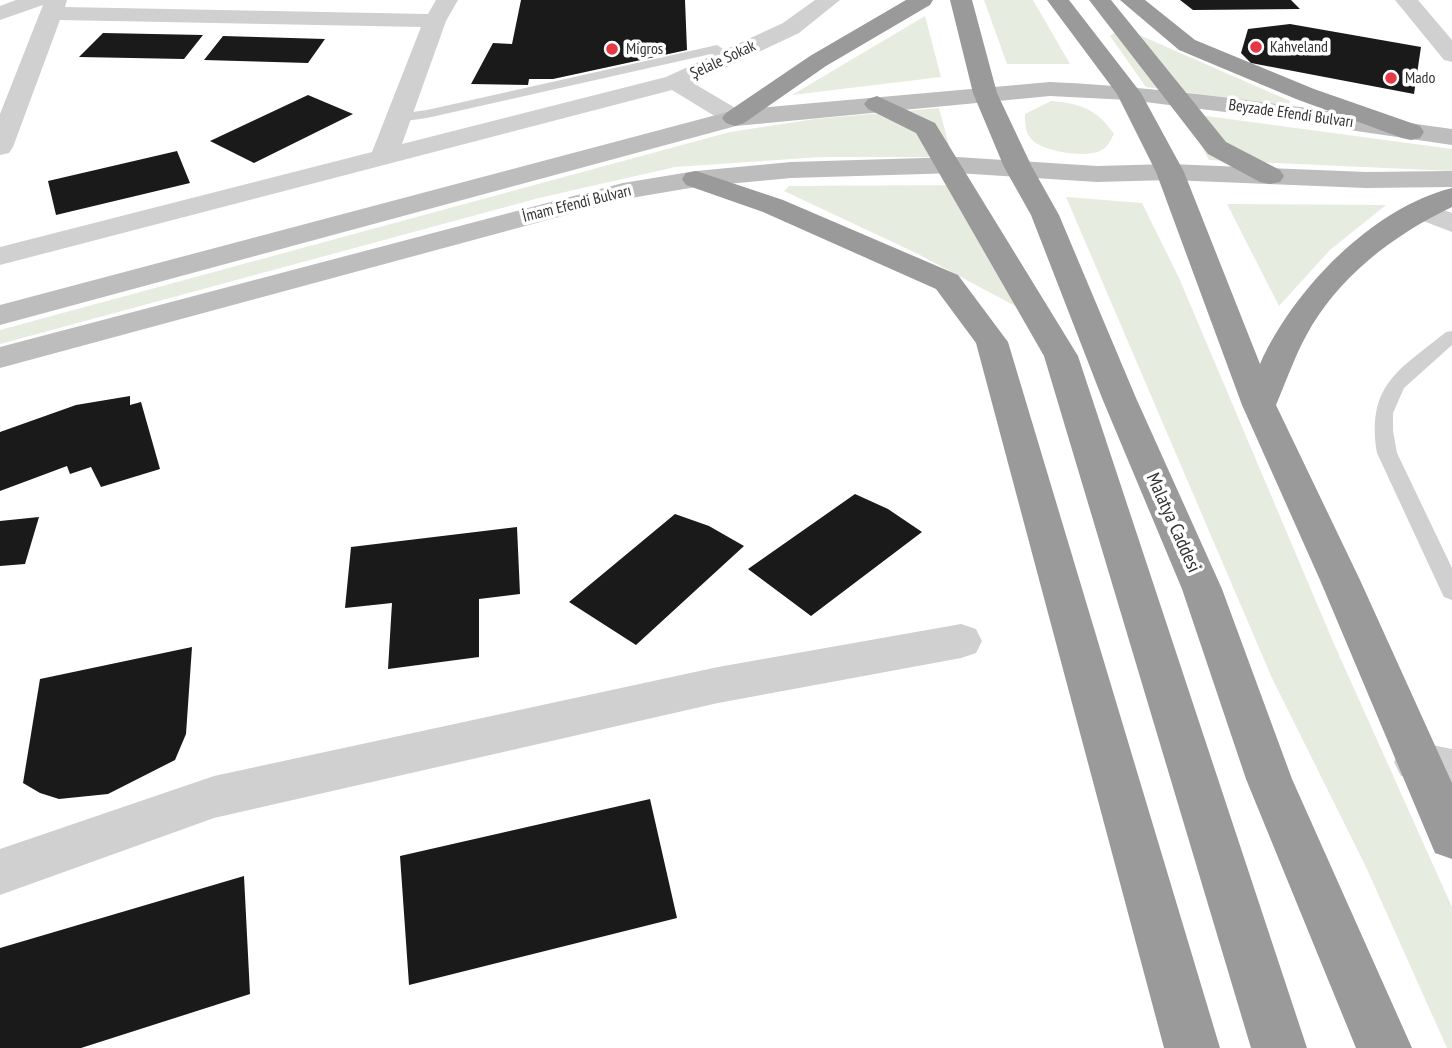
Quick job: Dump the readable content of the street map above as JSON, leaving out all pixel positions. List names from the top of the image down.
{
  "streets": {
    "highway": ["Malatya Caddesi"],
    "main road": ["Beyzade Efendi Bulvarı", "İmam Efendi Bulvarı"],
    "street": ["Şelale Sokak"]
  },
  "crossings": [
    ["İmam Efendi Bulvarı", "Malatya Caddesi"]
  ],
  "places": ["Kahveland", "Migros", "Mado"]
}
